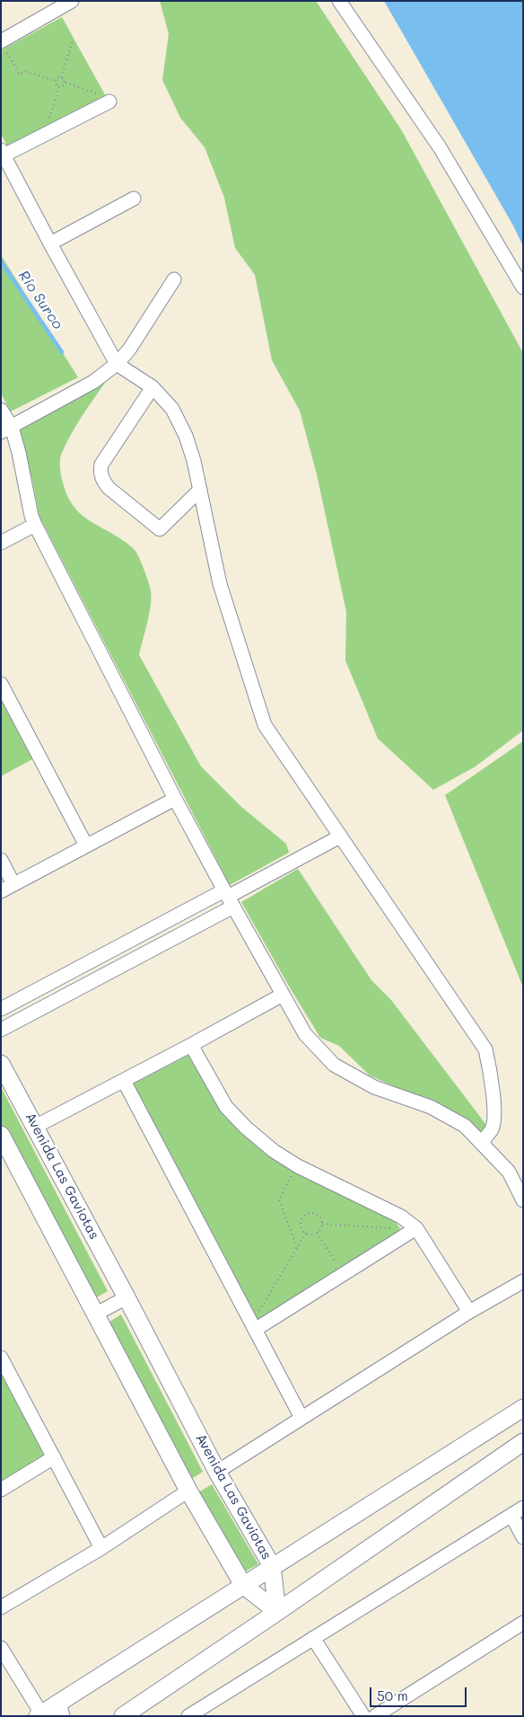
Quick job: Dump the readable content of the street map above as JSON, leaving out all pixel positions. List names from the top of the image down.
{
  "streets": {
    "street": ["Avenida Las Gaviotas"]
  },
  "water": ["Río Surco"],
  "scale_bar": "50 m"
}
